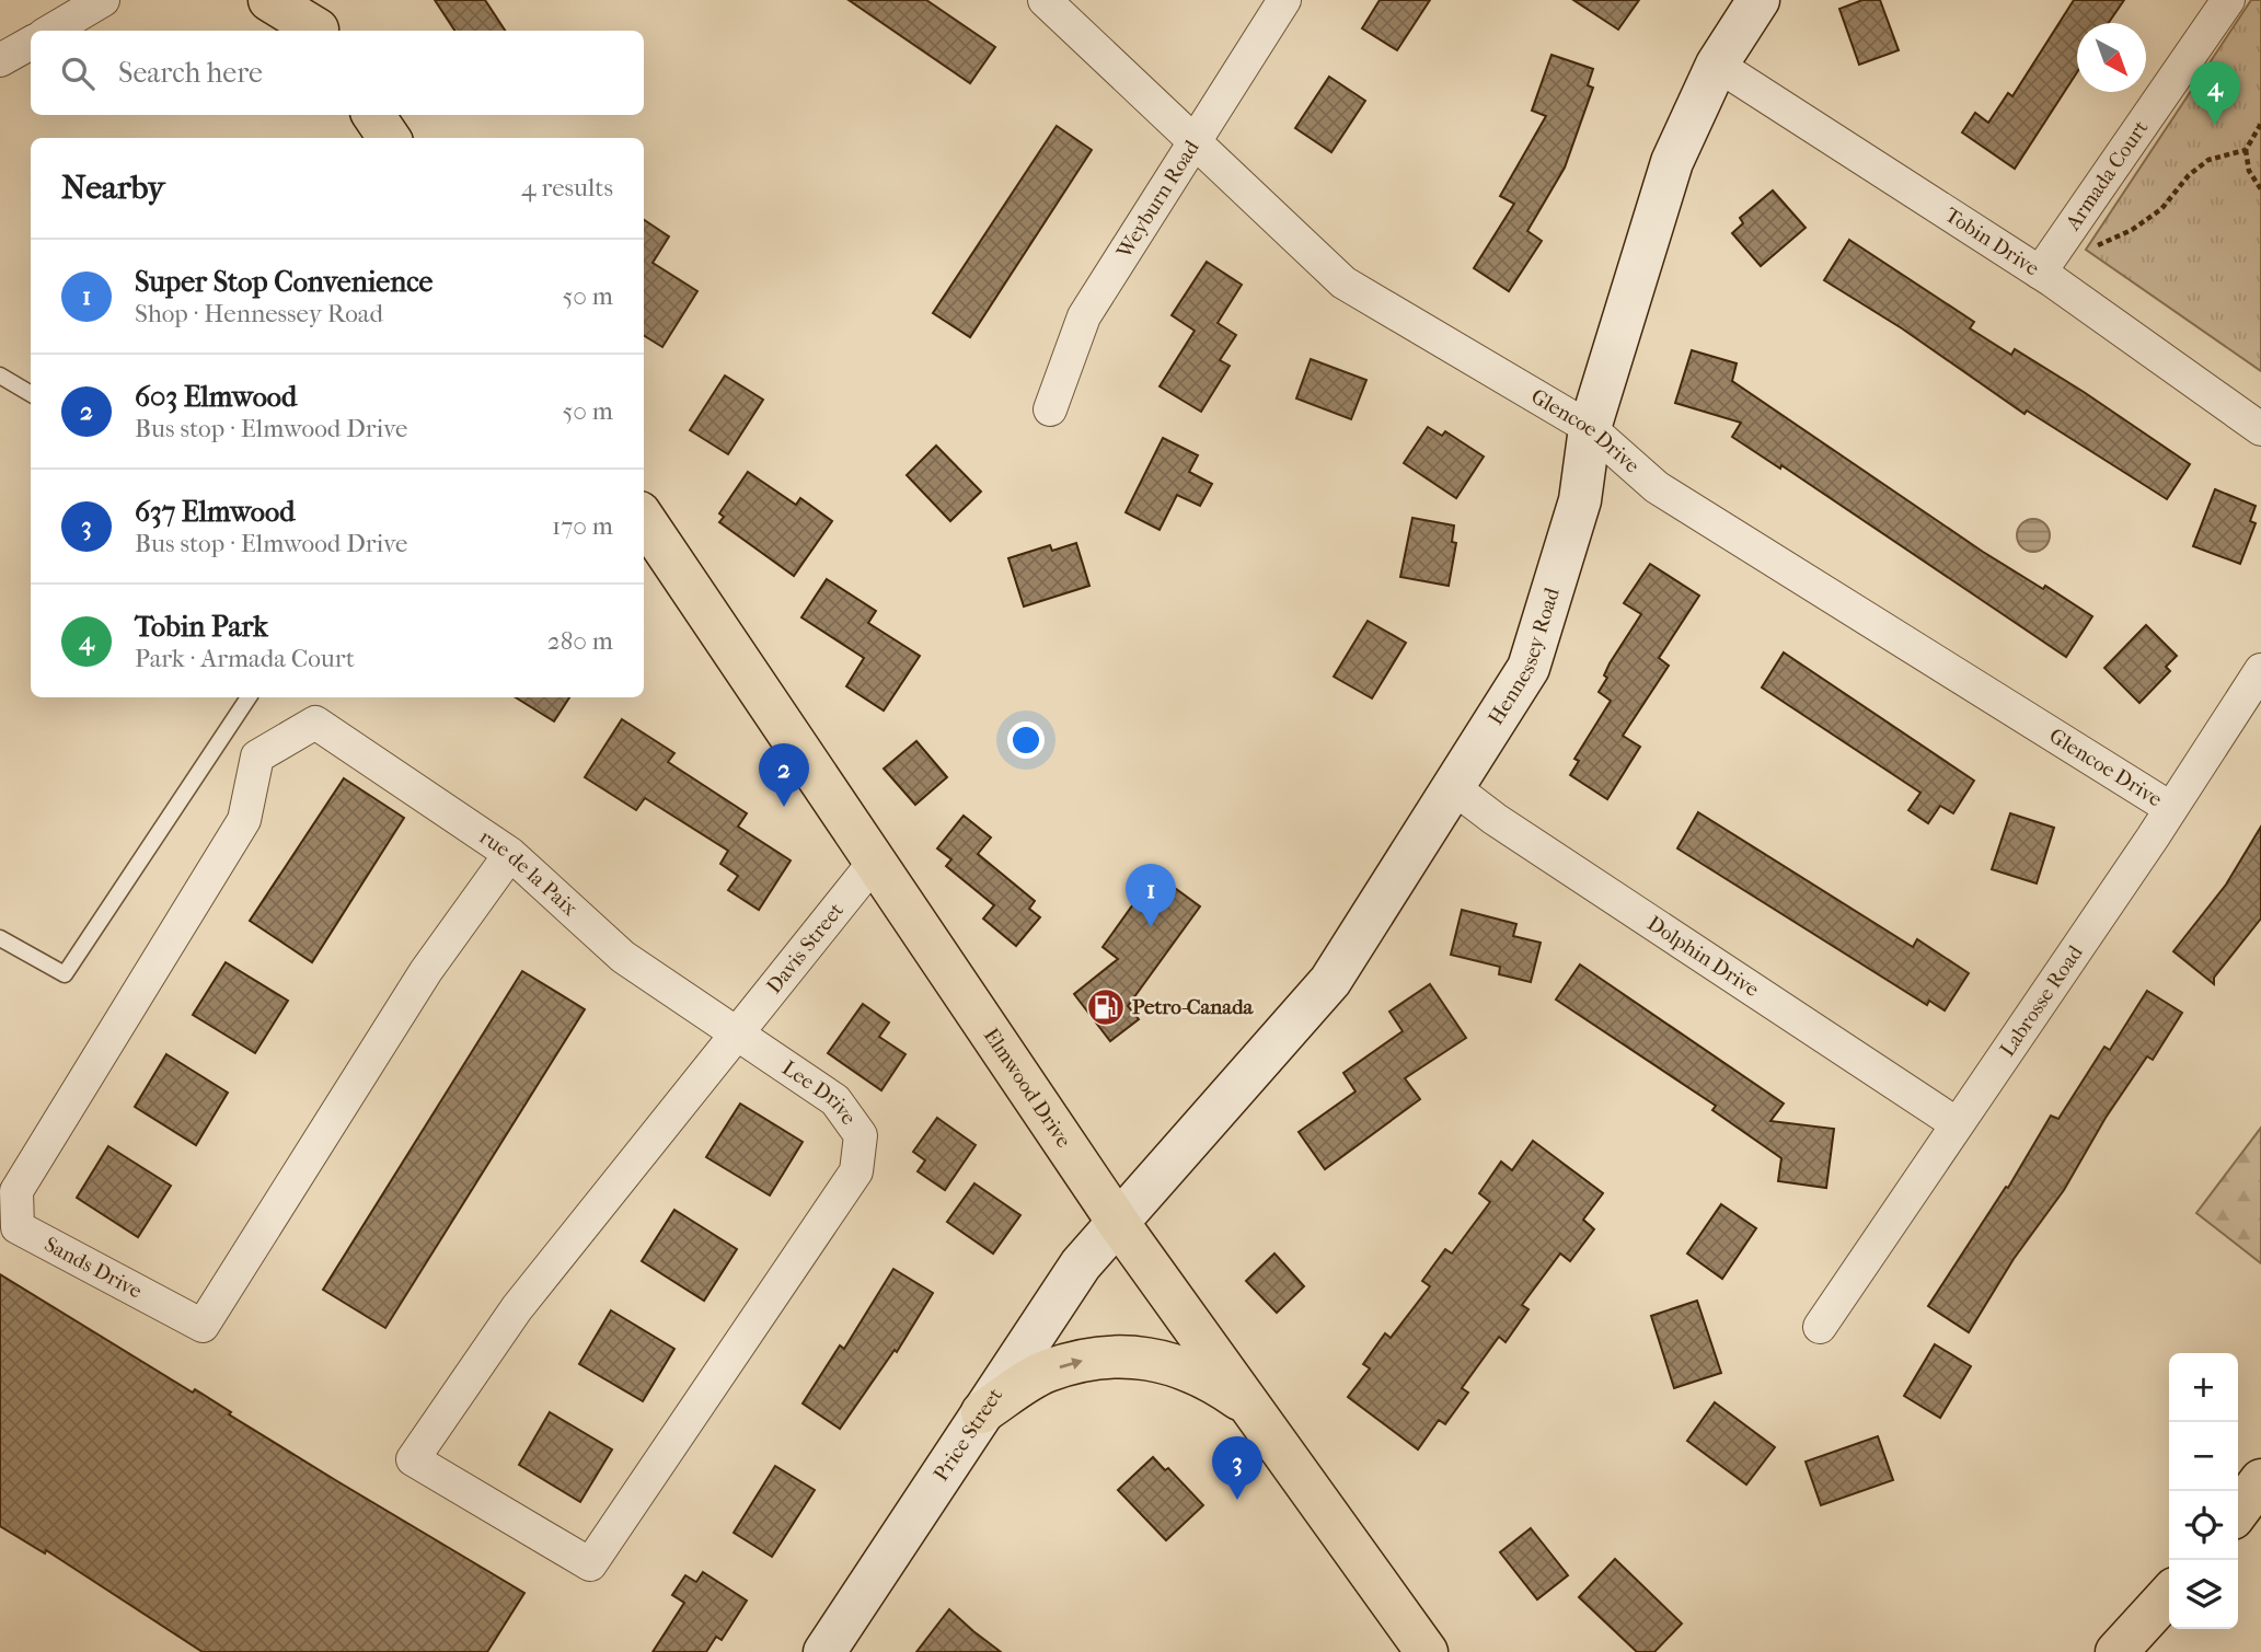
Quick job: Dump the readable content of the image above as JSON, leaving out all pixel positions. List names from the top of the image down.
{
  "streets": {
    "main road": ["Elmwood Drive"],
    "street": [
      "Armada Court",
      "Weyburn Road",
      "Tobin Drive",
      "Glencoe Drive",
      "Hennessey Road",
      "rue de la Paix",
      "Davis Street",
      "Dolphin Drive",
      "Labrosse Road",
      "Lee Drive",
      "Sands Drive",
      "Price Street"
    ]
  },
  "crossings": [
    ["Armada Court", "Tobin Drive"],
    ["Weyburn Road", "Glencoe Drive"],
    ["Tobin Drive", "Hennessey Road"],
    ["Glencoe Drive", "Hennessey Road"],
    ["Glencoe Drive", "Labrosse Road"],
    ["Hennessey Road", "Dolphin Drive"],
    ["Hennessey Road", "Elmwood Drive"],
    ["Hennessey Road", "Price Street"],
    ["rue de la Paix", "Davis Street"],
    ["rue de la Paix", "Lee Drive"],
    ["rue de la Paix", "Sands Drive"],
    ["Davis Street", "Elmwood Drive"],
    ["Davis Street", "Lee Drive"],
    ["Dolphin Drive", "Labrosse Road"],
    ["Elmwood Drive", "Price Street"]
  ],
  "places": {
    "fuel station": ["Petro-Canada"]
  },
  "north": "bottom right",
  "page": {
    "search": "Search here",
    "pins": [
      "4",
      "2",
      "1",
      "3"
    ],
    "heading": ["Nearby", "4 results"],
    "list": [
      {
        "mark": "1",
        "name": "Super Stop Convenience",
        "note": "Shop · Hennessey Road",
        "value": "50 m"
      },
      {
        "mark": "2",
        "name": "603 Elmwood",
        "note": "Bus stop · Elmwood Drive",
        "value": "50 m"
      },
      {
        "mark": "3",
        "name": "637 Elmwood",
        "note": "Bus stop · Elmwood Drive",
        "value": "170 m"
      },
      {
        "mark": "4",
        "name": "Tobin Park",
        "note": "Park · Armada Court",
        "value": "280 m"
      }
    ],
    "map_buttons": ["+", "−"]
  }
}
